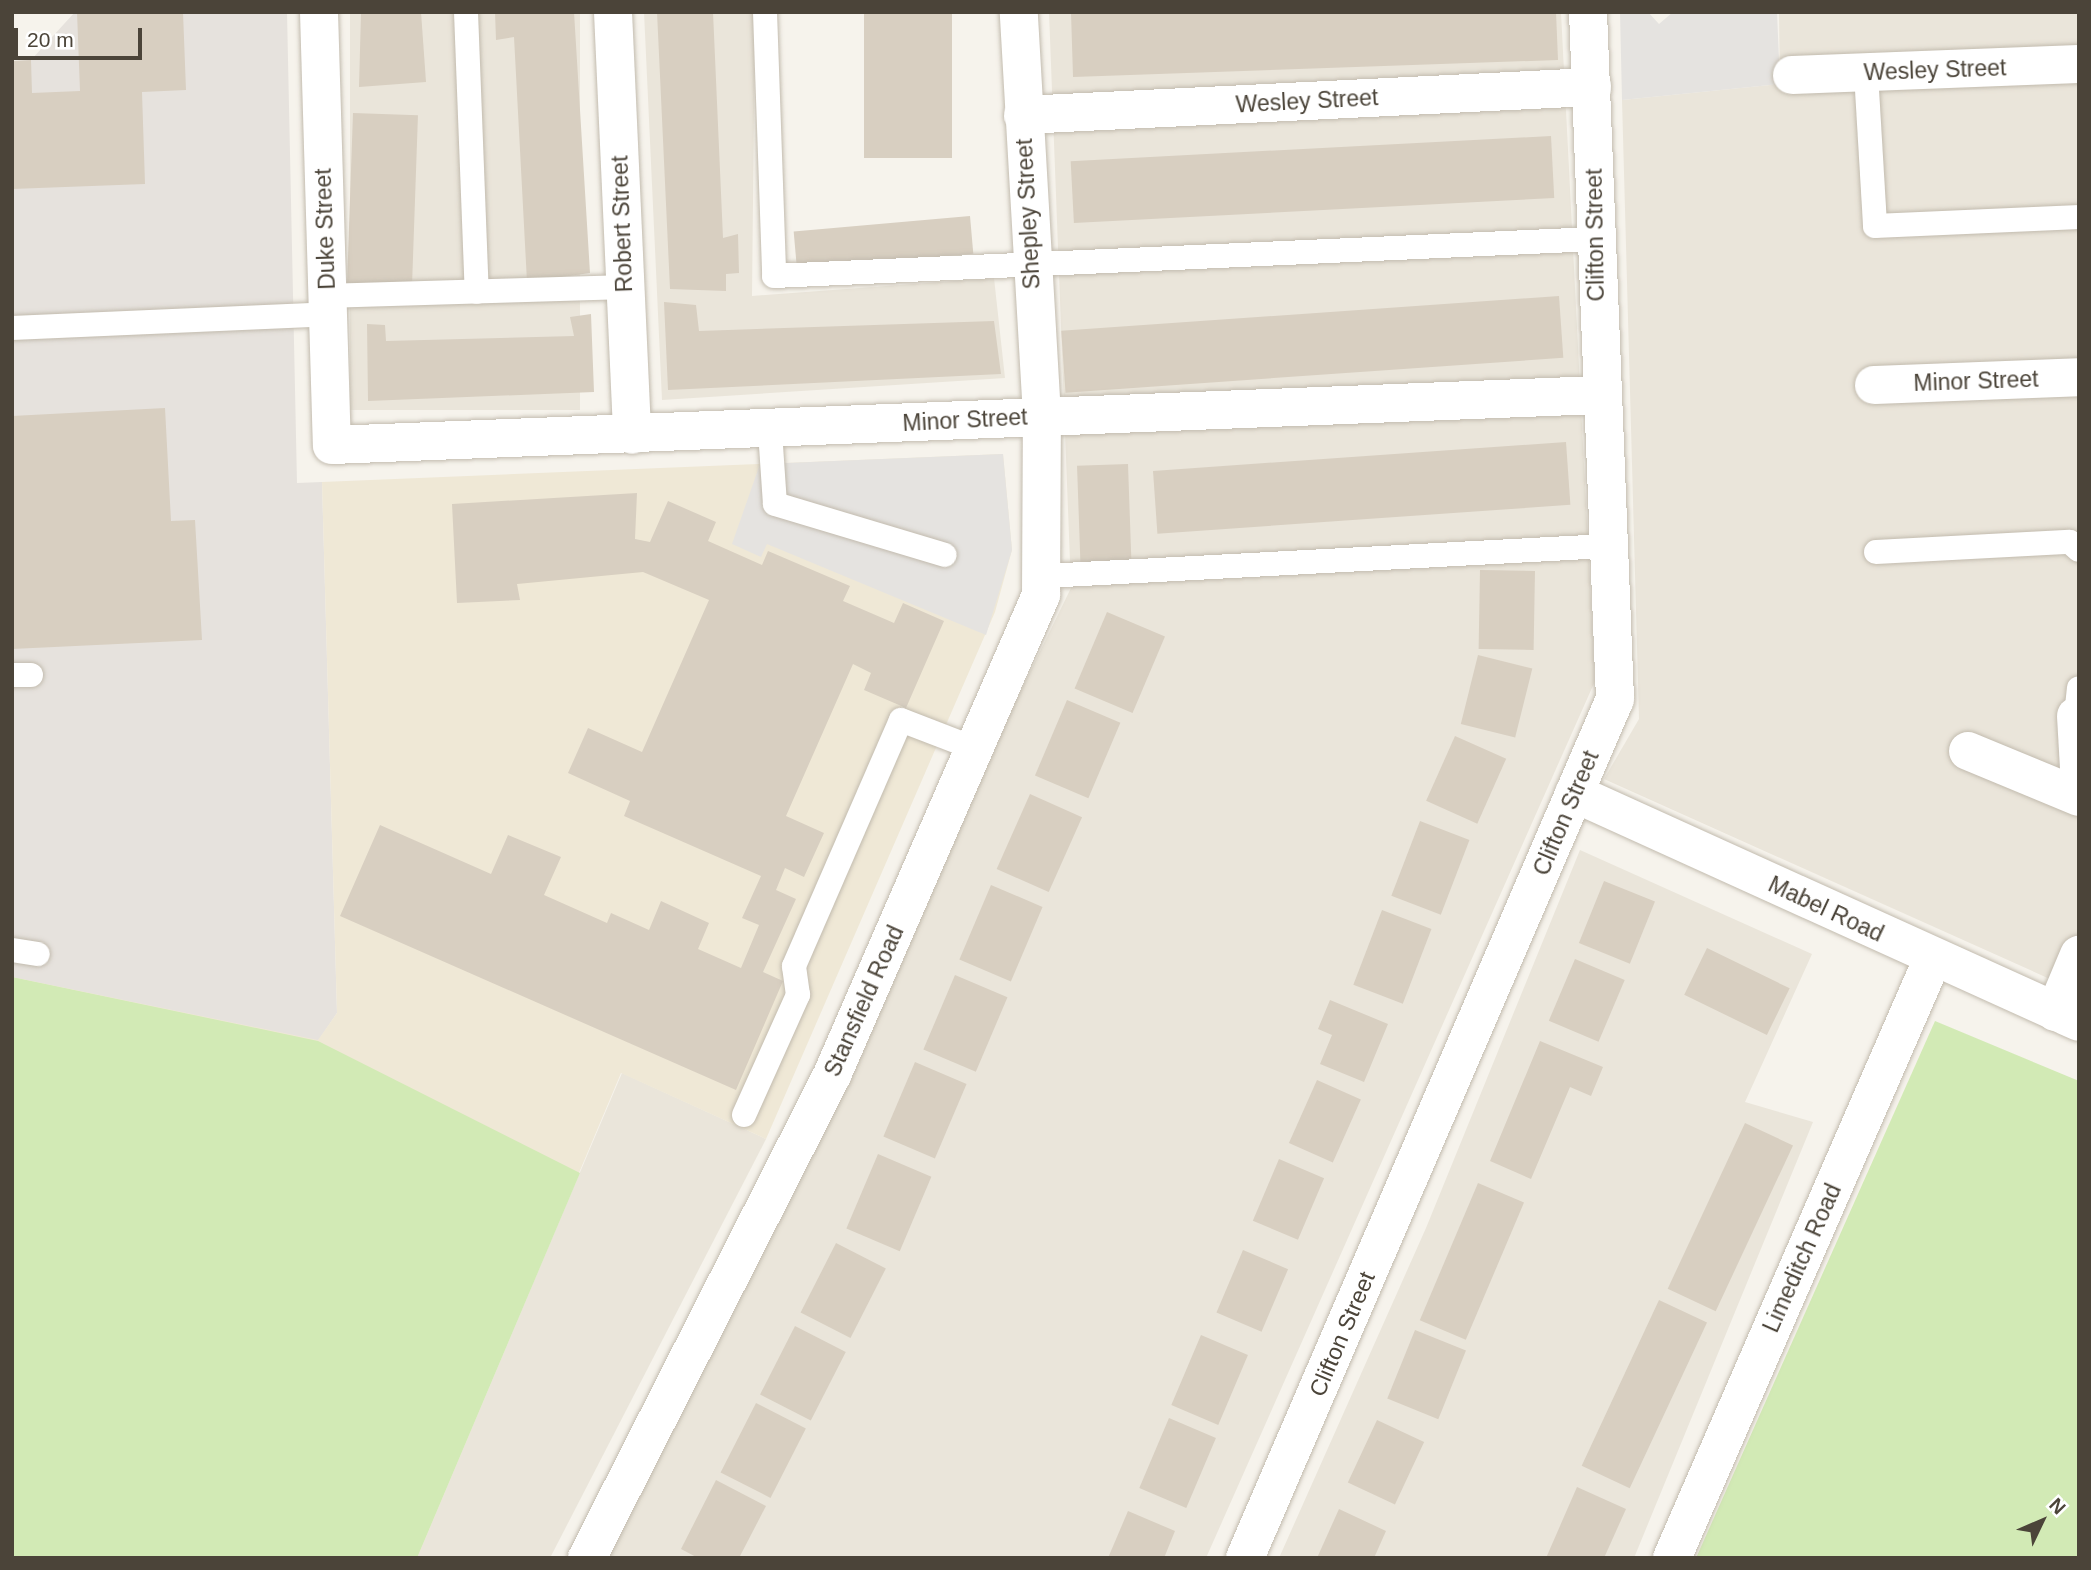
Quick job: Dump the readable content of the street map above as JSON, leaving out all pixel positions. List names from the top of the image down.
{
  "streets": {
    "street": [
      "Wesley Street",
      "Shepley Street",
      "Robert Street",
      "Duke Street",
      "Clifton Street",
      "Minor Street",
      "Mabel Road",
      "Stansfield Road",
      "Limeditch Road"
    ]
  },
  "crossings": [
    ["Wesley Street", "Shepley Street"],
    ["Wesley Street", "Clifton Street"],
    ["Shepley Street", "Minor Street"],
    ["Shepley Street", "Stansfield Road"],
    ["Robert Street", "Minor Street"],
    ["Duke Street", "Minor Street"],
    ["Clifton Street", "Minor Street"],
    ["Clifton Street", "Mabel Road"],
    ["Minor Street", "Stansfield Road"],
    ["Mabel Road", "Limeditch Road"]
  ],
  "scale_bar": "20 m",
  "north": "top right"
}
